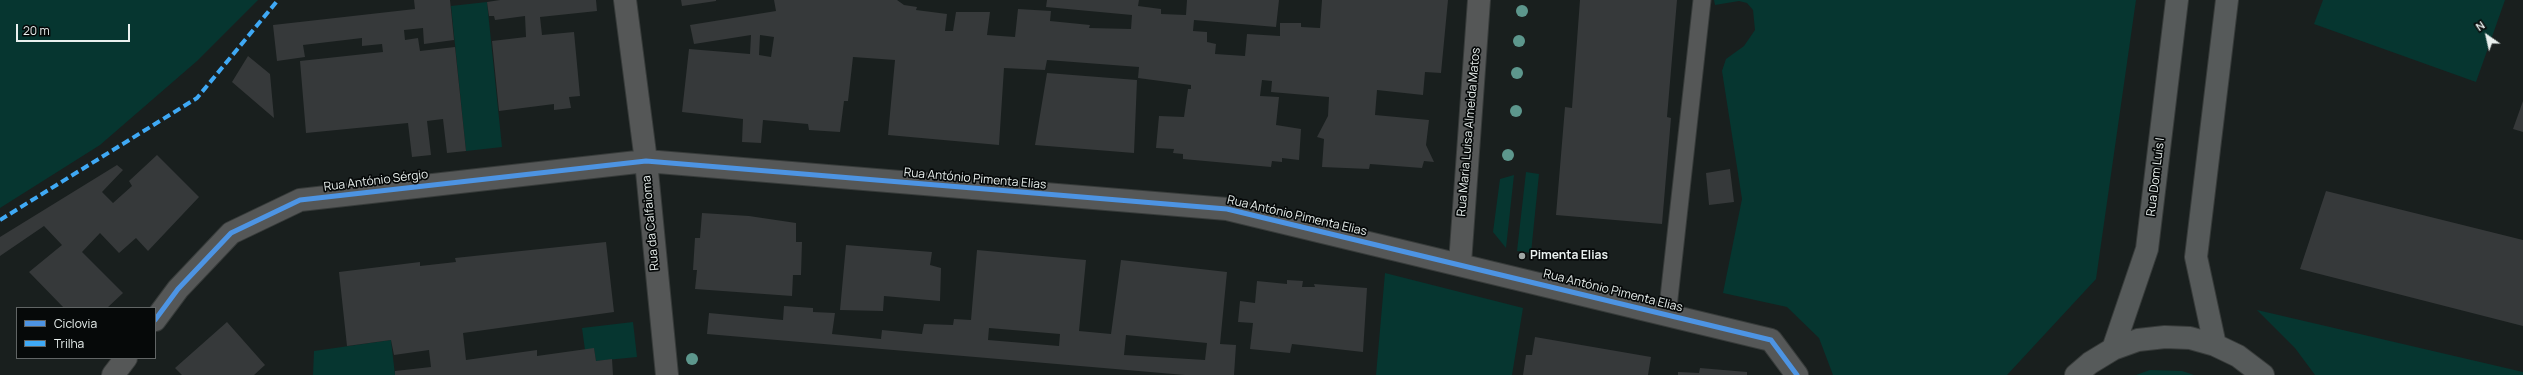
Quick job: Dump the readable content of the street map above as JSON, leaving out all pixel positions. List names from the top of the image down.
{
  "streets": {
    "main road": ["Rua Dom Luís I"],
    "street": [
      "Rua Maria Luisa Almeida Matos",
      "Rua António Pimenta Elias",
      "Rua António Sérgio",
      "Rua da Calfaioma"
    ]
  },
  "crossings": [
    ["Rua Maria Luisa Almeida Matos", "Rua António Pimenta Elias"],
    ["Rua António Pimenta Elias", "Rua António Sérgio"],
    ["Rua António Pimenta Elias", "Rua da Calfaioma"],
    ["Rua António Sérgio", "Rua da Calfaioma"]
  ],
  "places": ["Pimenta Elias"],
  "legend": ["Ciclovia", "Trilha"],
  "scale_bar": "20 m",
  "north": "top left"
}
